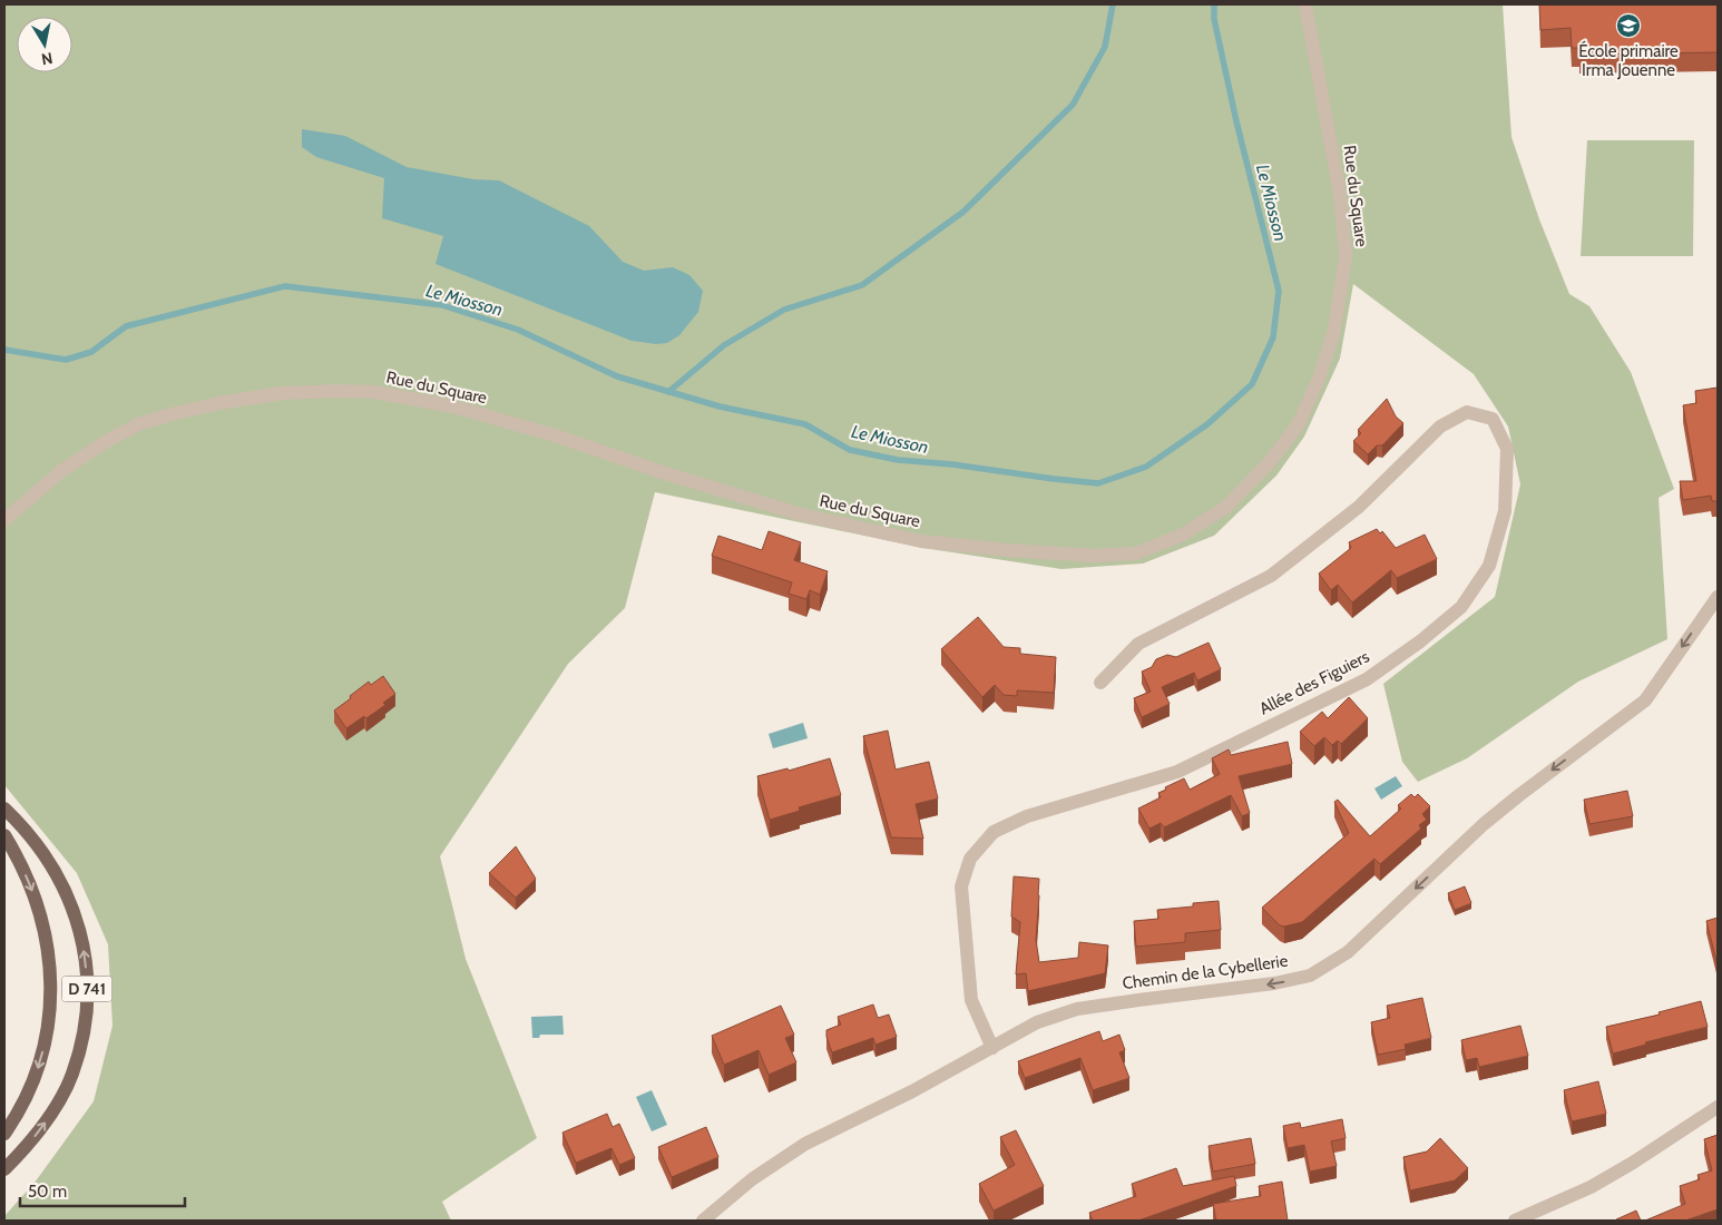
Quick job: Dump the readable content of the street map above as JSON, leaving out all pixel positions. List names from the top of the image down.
{
  "streets": {
    "main road": ["D 741"],
    "street": ["Rue du Square", "Allée des Figuiers", "Chemin de la Cybellerie"]
  },
  "crossings": [
    ["Allée des Figuiers", "Chemin de la Cybellerie"]
  ],
  "one_way": ["Chemin de la Cybellerie"],
  "water": ["Le Miosson"],
  "places": {
    "school or university": ["École primaire Irma Jouenne"]
  },
  "scale_bar": "50 m",
  "north": "bottom"
}
